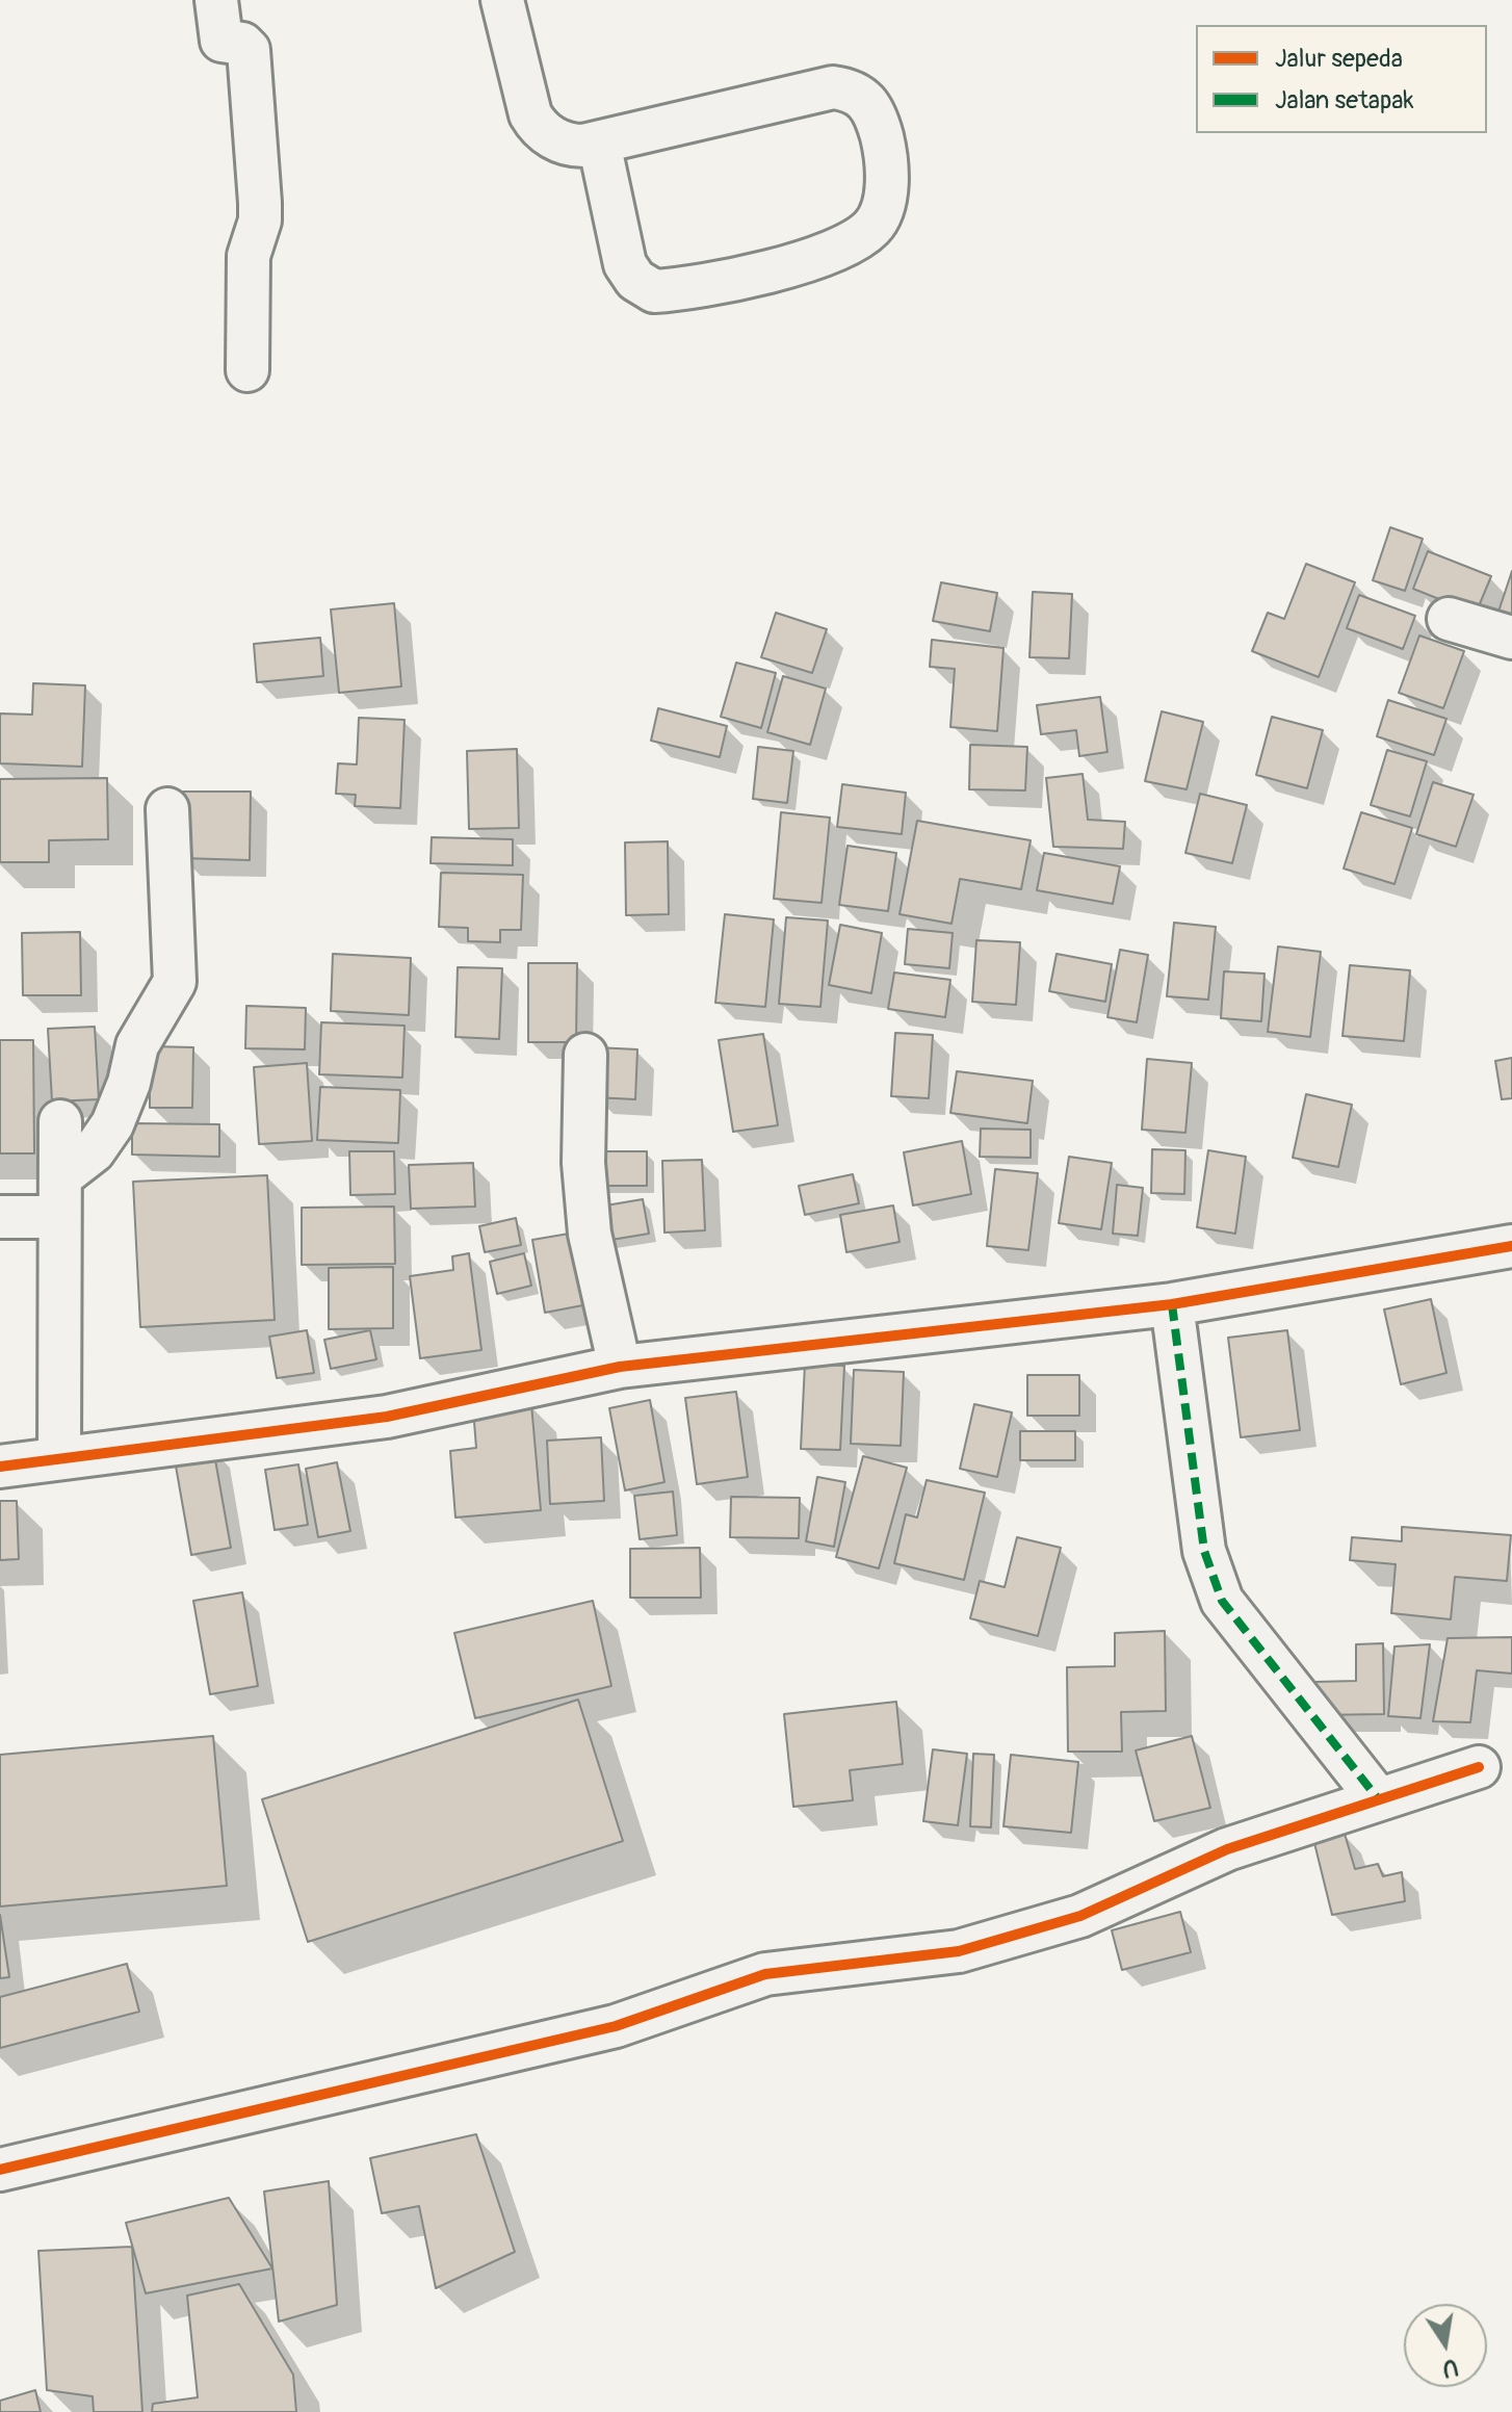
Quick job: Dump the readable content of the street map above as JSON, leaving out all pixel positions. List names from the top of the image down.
{
  "legend": ["Jalur sepeda", "Jalan setapak"],
  "north": "bottom"
}
